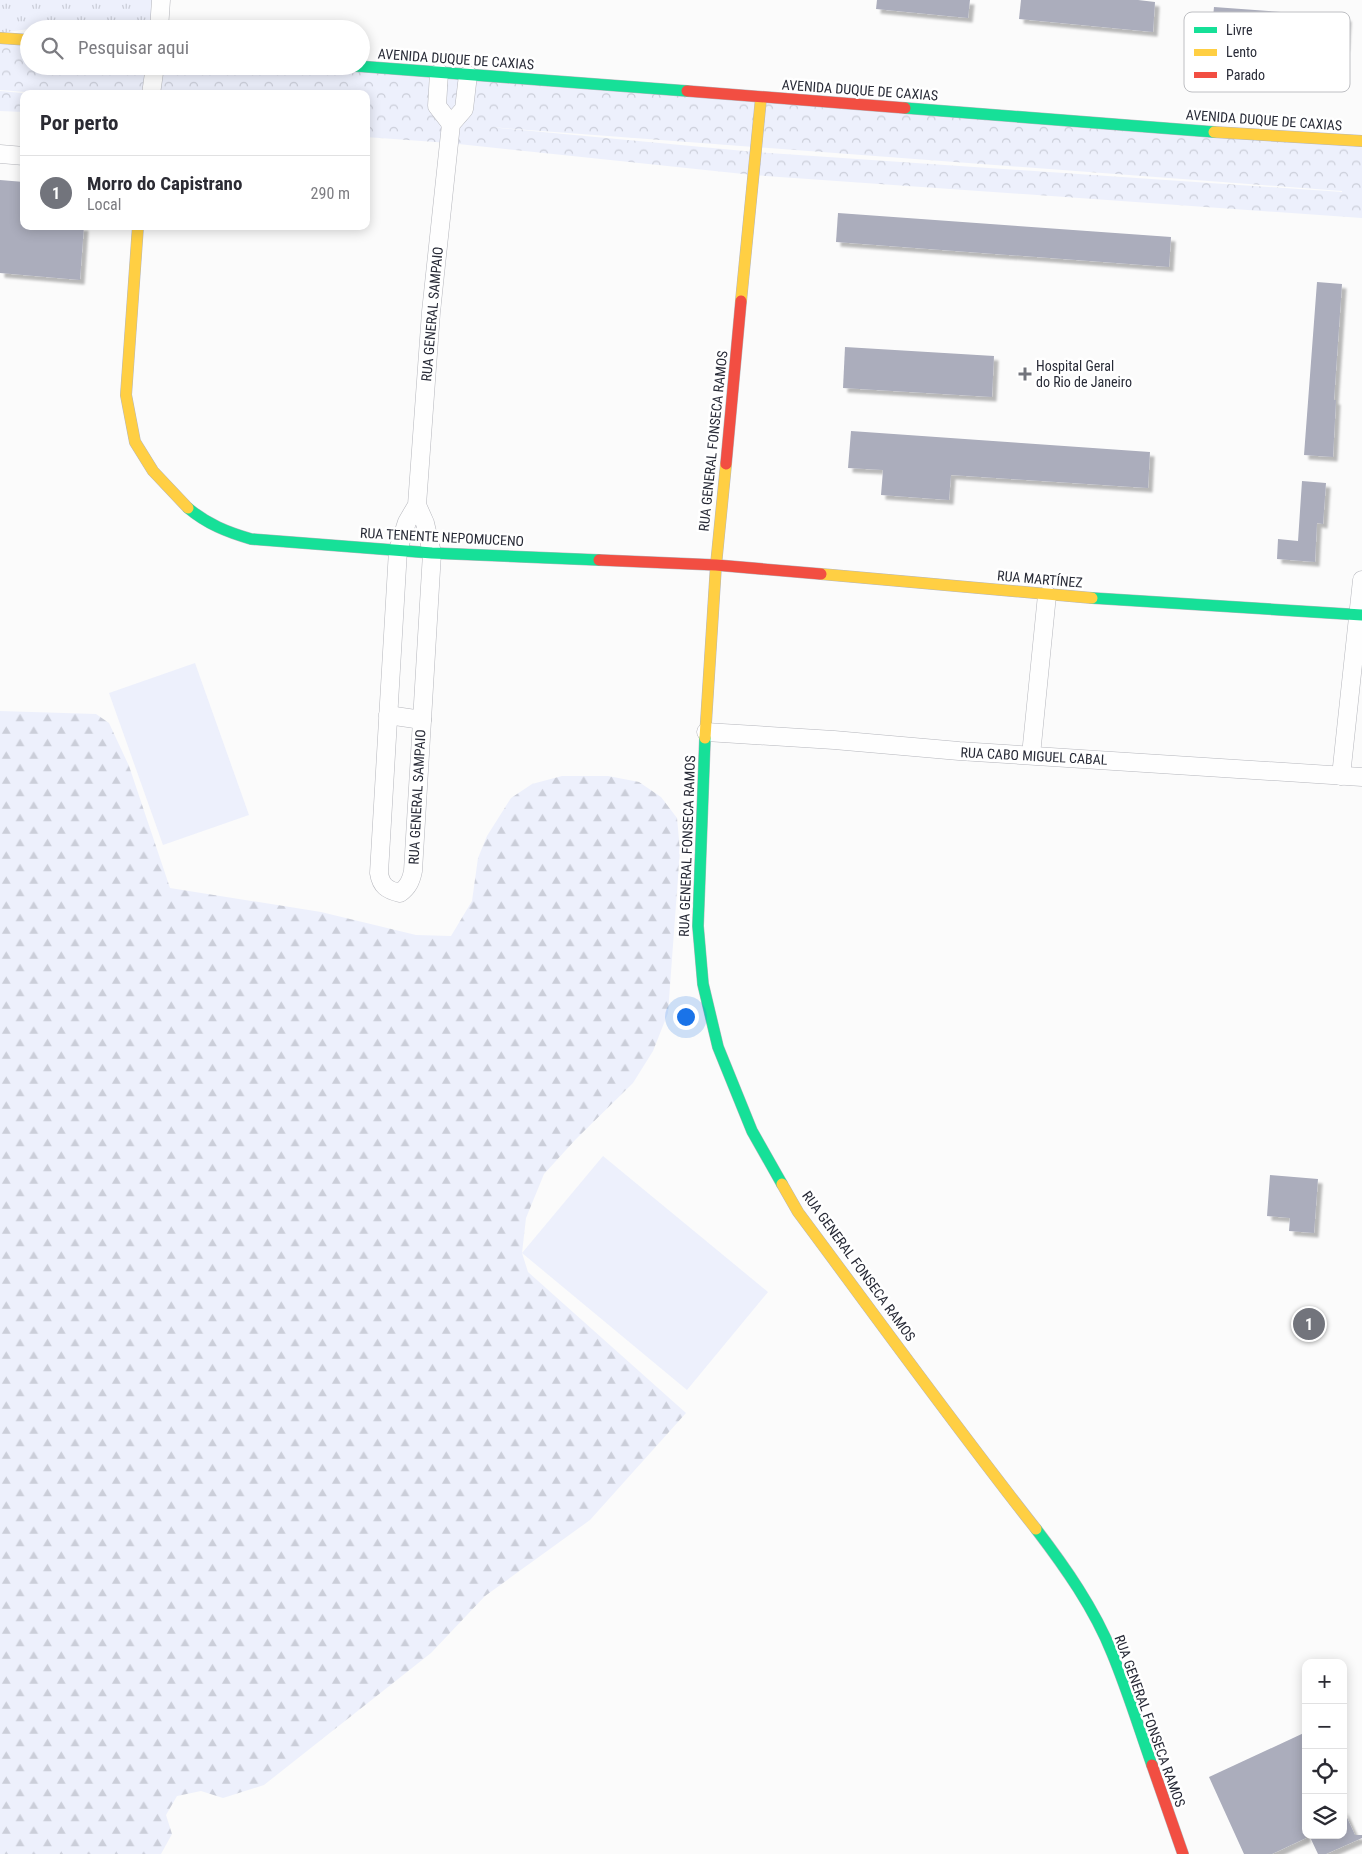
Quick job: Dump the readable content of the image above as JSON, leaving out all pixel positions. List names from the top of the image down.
{
  "streets": {
    "street": [
      "AVENIDA DUQUE DE CAXIAS",
      "RUA GENERAL SAMPAIO",
      "RUA GENERAL FONSECA RAMOS",
      "RUA TENENTE NEPOMUCENO",
      "RUA MARTÍNEZ",
      "RUA CABO MIGUEL CABAL"
    ]
  },
  "crossings": [
    ["AVENIDA DUQUE DE CAXIAS", "RUA GENERAL SAMPAIO"],
    ["AVENIDA DUQUE DE CAXIAS", "RUA GENERAL FONSECA RAMOS"],
    ["RUA GENERAL SAMPAIO", "RUA TENENTE NEPOMUCENO"],
    ["RUA GENERAL FONSECA RAMOS", "RUA TENENTE NEPOMUCENO"],
    ["RUA GENERAL FONSECA RAMOS", "RUA MARTÍNEZ"],
    ["RUA GENERAL FONSECA RAMOS", "RUA CABO MIGUEL CABAL"],
    ["RUA TENENTE NEPOMUCENO", "RUA MARTÍNEZ"]
  ],
  "places": {
    "health": ["Hospital Geral do Rio de Janeiro"]
  },
  "legend": ["Livre", "Lento", "Parado"],
  "page": {
    "search": "Pesquisar aqui",
    "heading": "Por perto",
    "list": [
      {
        "mark": "1",
        "name": "Morro do Capistrano",
        "note": "Local",
        "value": "290 m"
      }
    ],
    "pins": "1",
    "map_buttons": ["+", "−"]
  }
}
